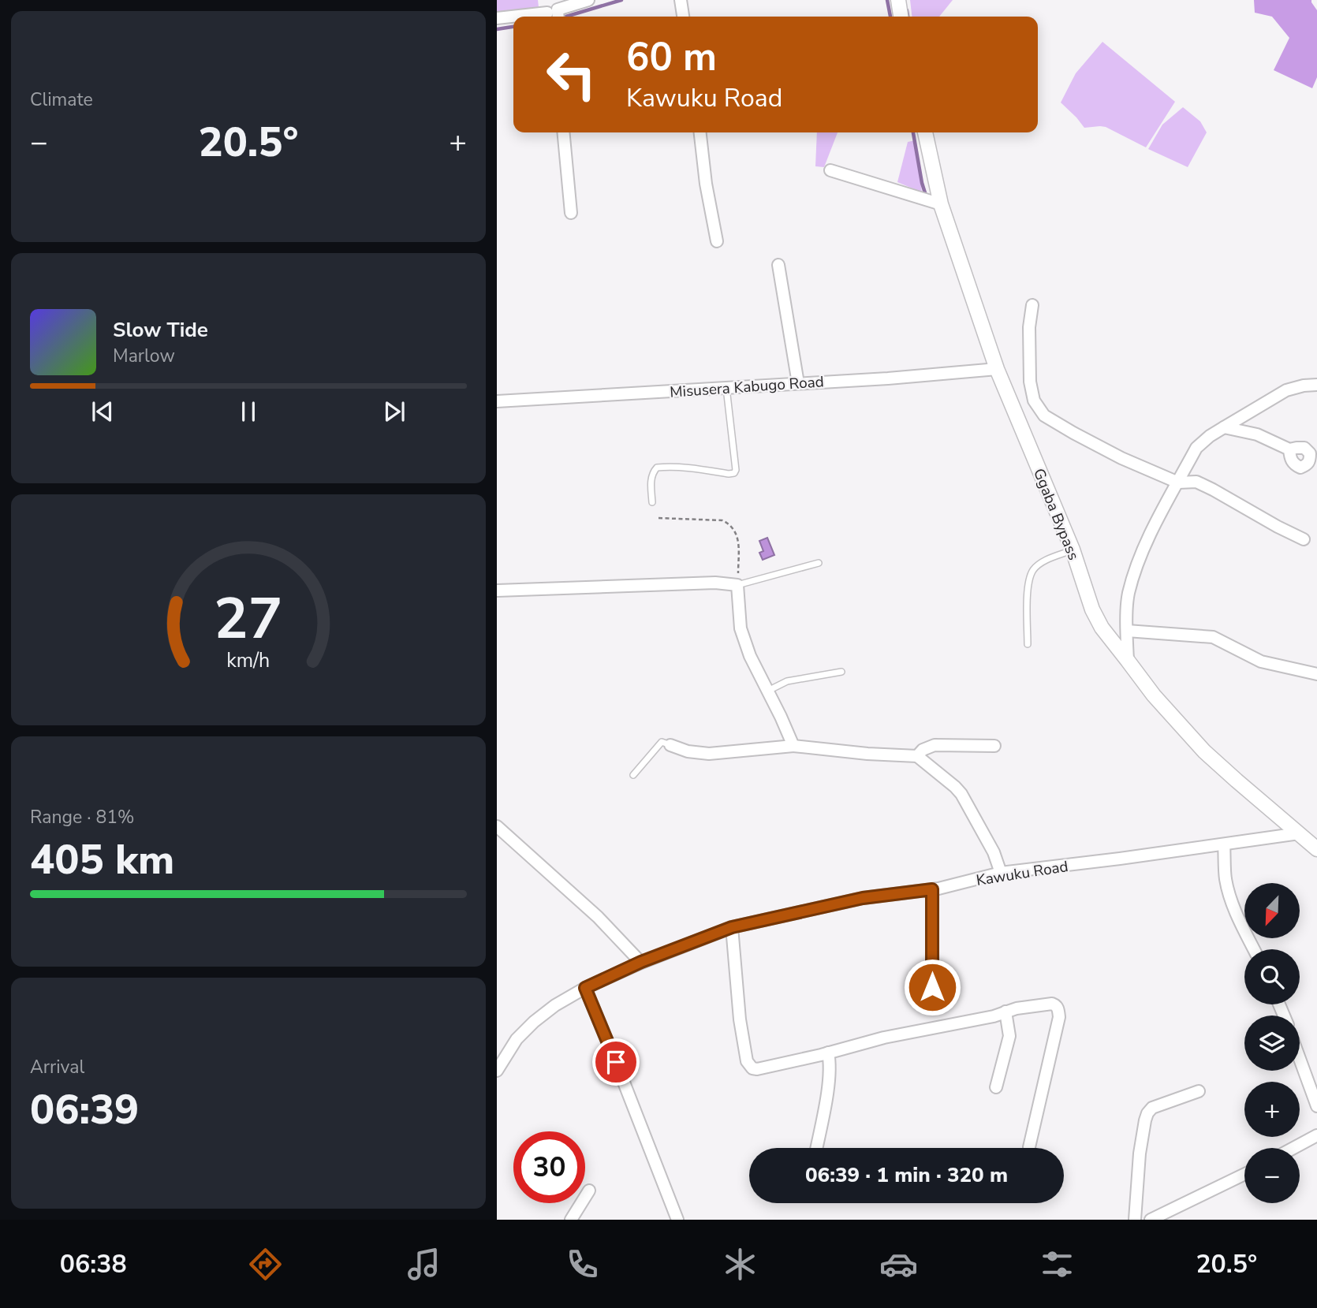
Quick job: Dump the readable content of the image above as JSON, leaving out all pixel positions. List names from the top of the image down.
{
  "streets": {
    "street": ["Misusera Kabugo Road", "Ggaba Bypass", "Kawuku Road"]
  },
  "crossings": [
    ["Misusera Kabugo Road", "Ggaba Bypass"],
    ["Ggaba Bypass", "Kawuku Road"]
  ],
  "north": "bottom left",
  "page": {
    "tile": [
      "Climate",
      ["Range · 81%", "405 km"],
      ["Arrival", "06:39"]
    ],
    "turn": ["60 m", "Kawuku Road"],
    "heat": ["−", "20.5°", "+"],
    "song": ["Slow Tide", "Marlow"],
    "map_buttons": ["+", "−"],
    "limit": "30",
    "trip": "06:39 · 1 min · 320 m",
    "tabs": ["06:38", "20.5°"],
    "gauge": ["27", "km/h"]
  }
}
